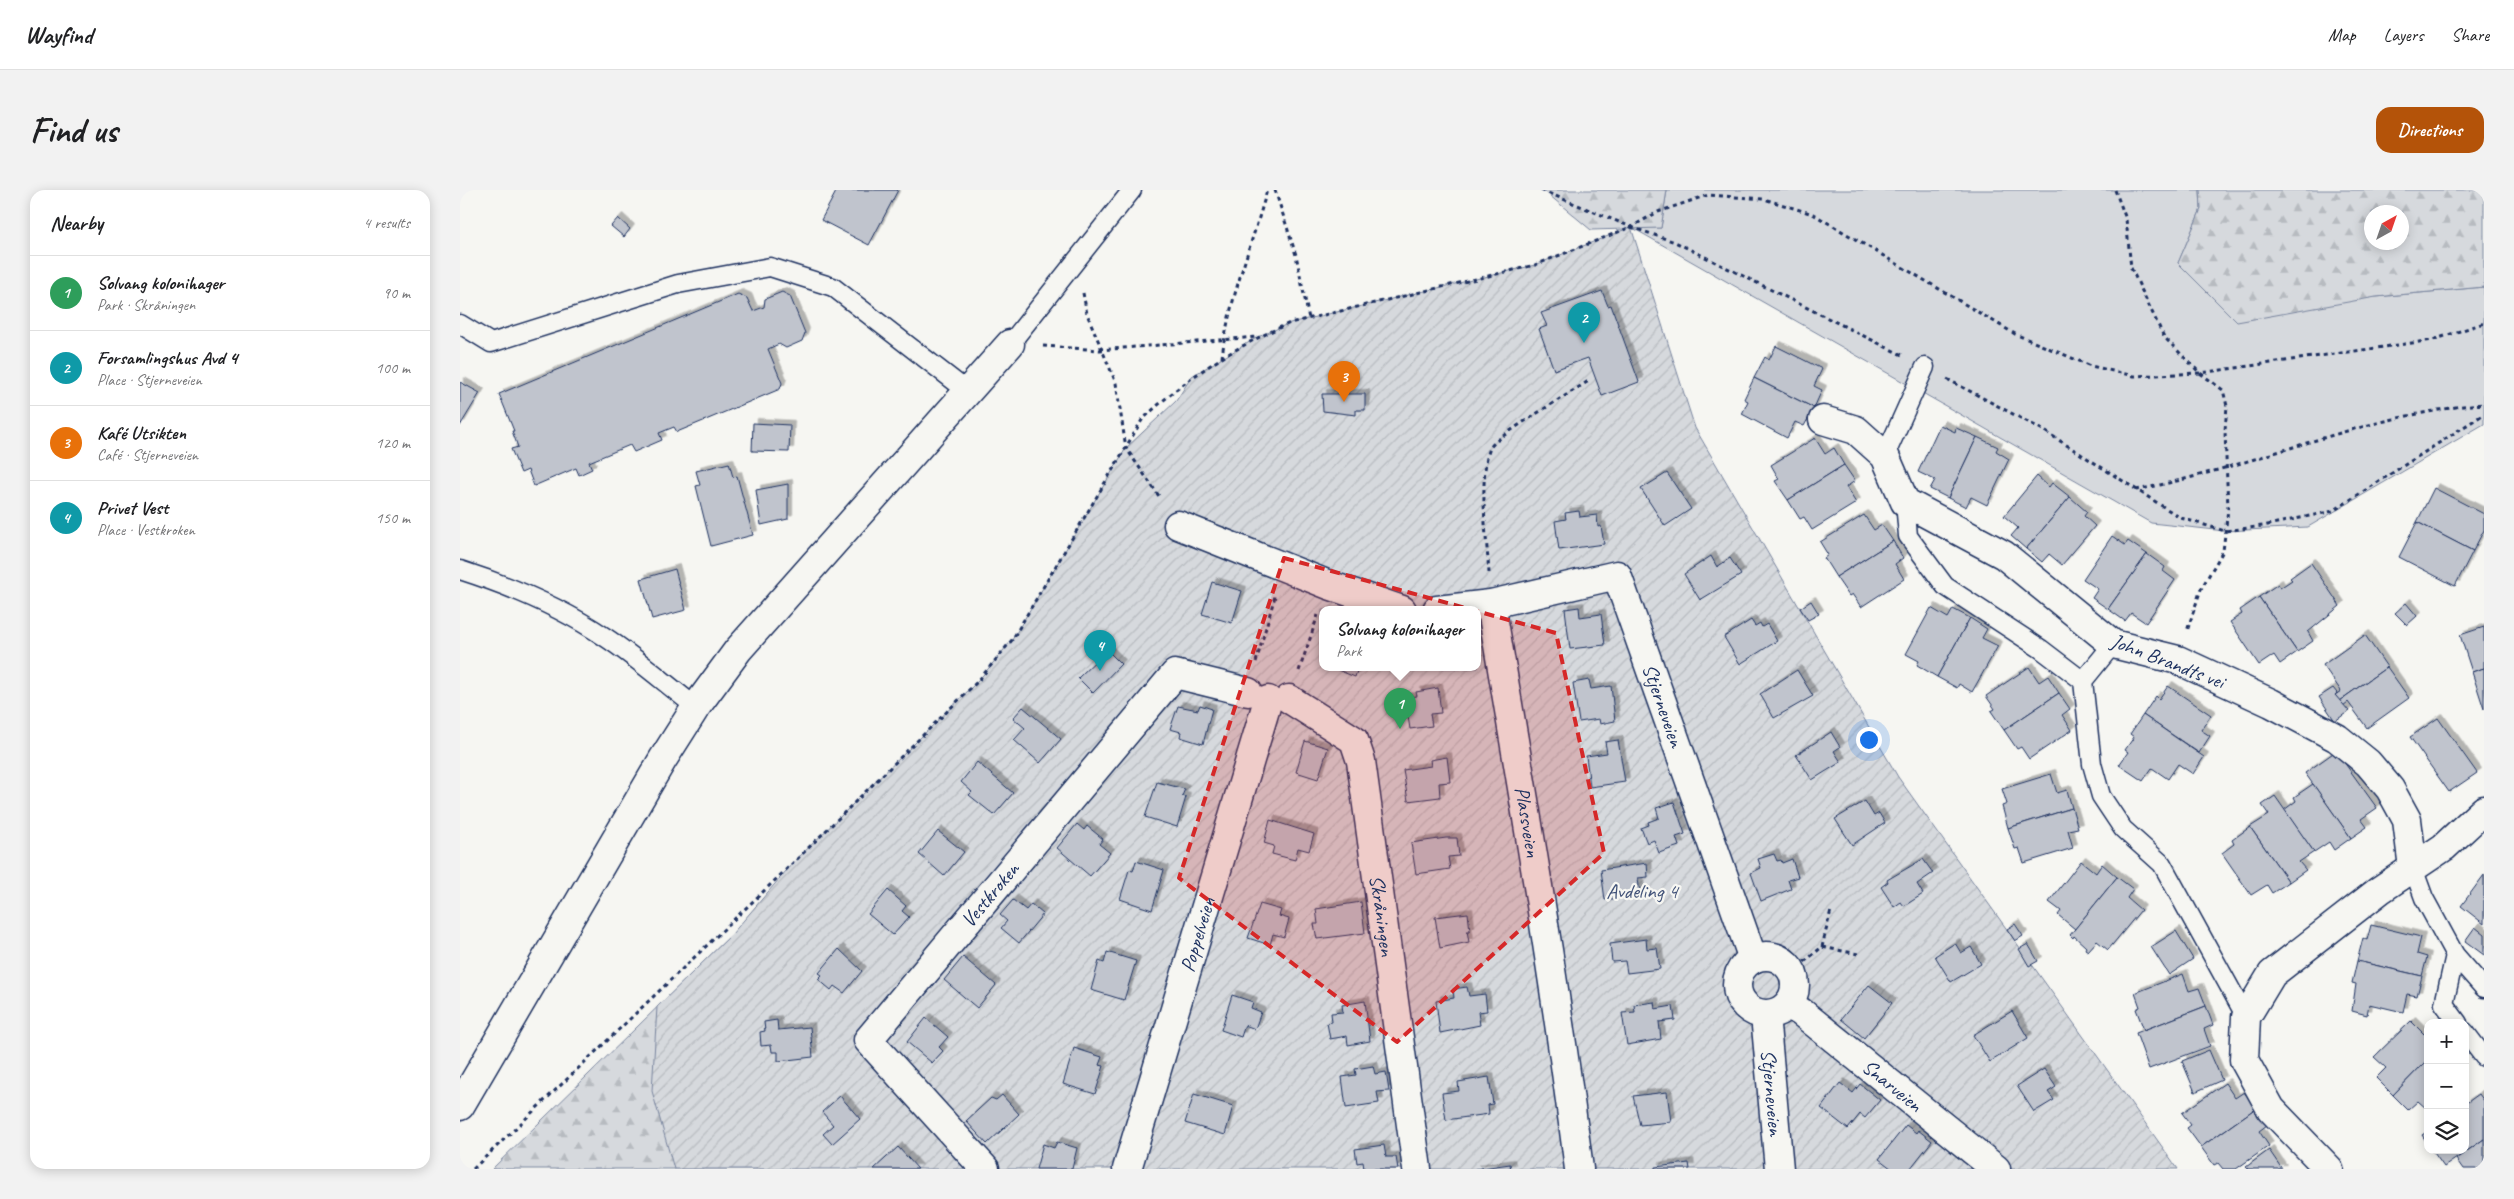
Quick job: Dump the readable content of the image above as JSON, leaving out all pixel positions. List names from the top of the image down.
{
  "streets": {
    "street": [
      "John Brandts vei",
      "Stjerneveien",
      "Plassveien",
      "Vestkroken",
      "Skråningen",
      "Poppelveien",
      "Snarveien"
    ]
  },
  "crossings": [
    ["Stjerneveien", "Plassveien"],
    ["Stjerneveien", "Snarveien"],
    ["Vestkroken", "Skråningen"],
    ["Vestkroken", "Poppelveien"],
    ["Skråningen", "Poppelveien"]
  ],
  "parks": ["Avdeling 4"],
  "north": "top right",
  "page": {
    "header": "Wayfind",
    "nav": ["Map", "Layers", "Share"],
    "buttons": "Directions",
    "title": "Find us",
    "heading": ["Nearby", "4 results"],
    "list": [
      {
        "mark": "1",
        "name": "Solvang kolonihager",
        "note": "Park · Skråningen",
        "value": "90 m"
      },
      {
        "mark": "2",
        "name": "Forsamlingshus Avd 4",
        "note": "Place · Stjerneveien",
        "value": "100 m"
      },
      {
        "mark": "3",
        "name": "Kafé Utsikten",
        "note": "Café · Stjerneveien",
        "value": "120 m"
      },
      {
        "mark": "4",
        "name": "Privet Vest",
        "note": "Place · Vestkroken",
        "value": "150 m"
      }
    ],
    "pins": [
      "2",
      "3",
      "4",
      "1"
    ],
    "popup": ["Solvang kolonihager", "Park"],
    "map_buttons": ["+", "−"]
  }
}
